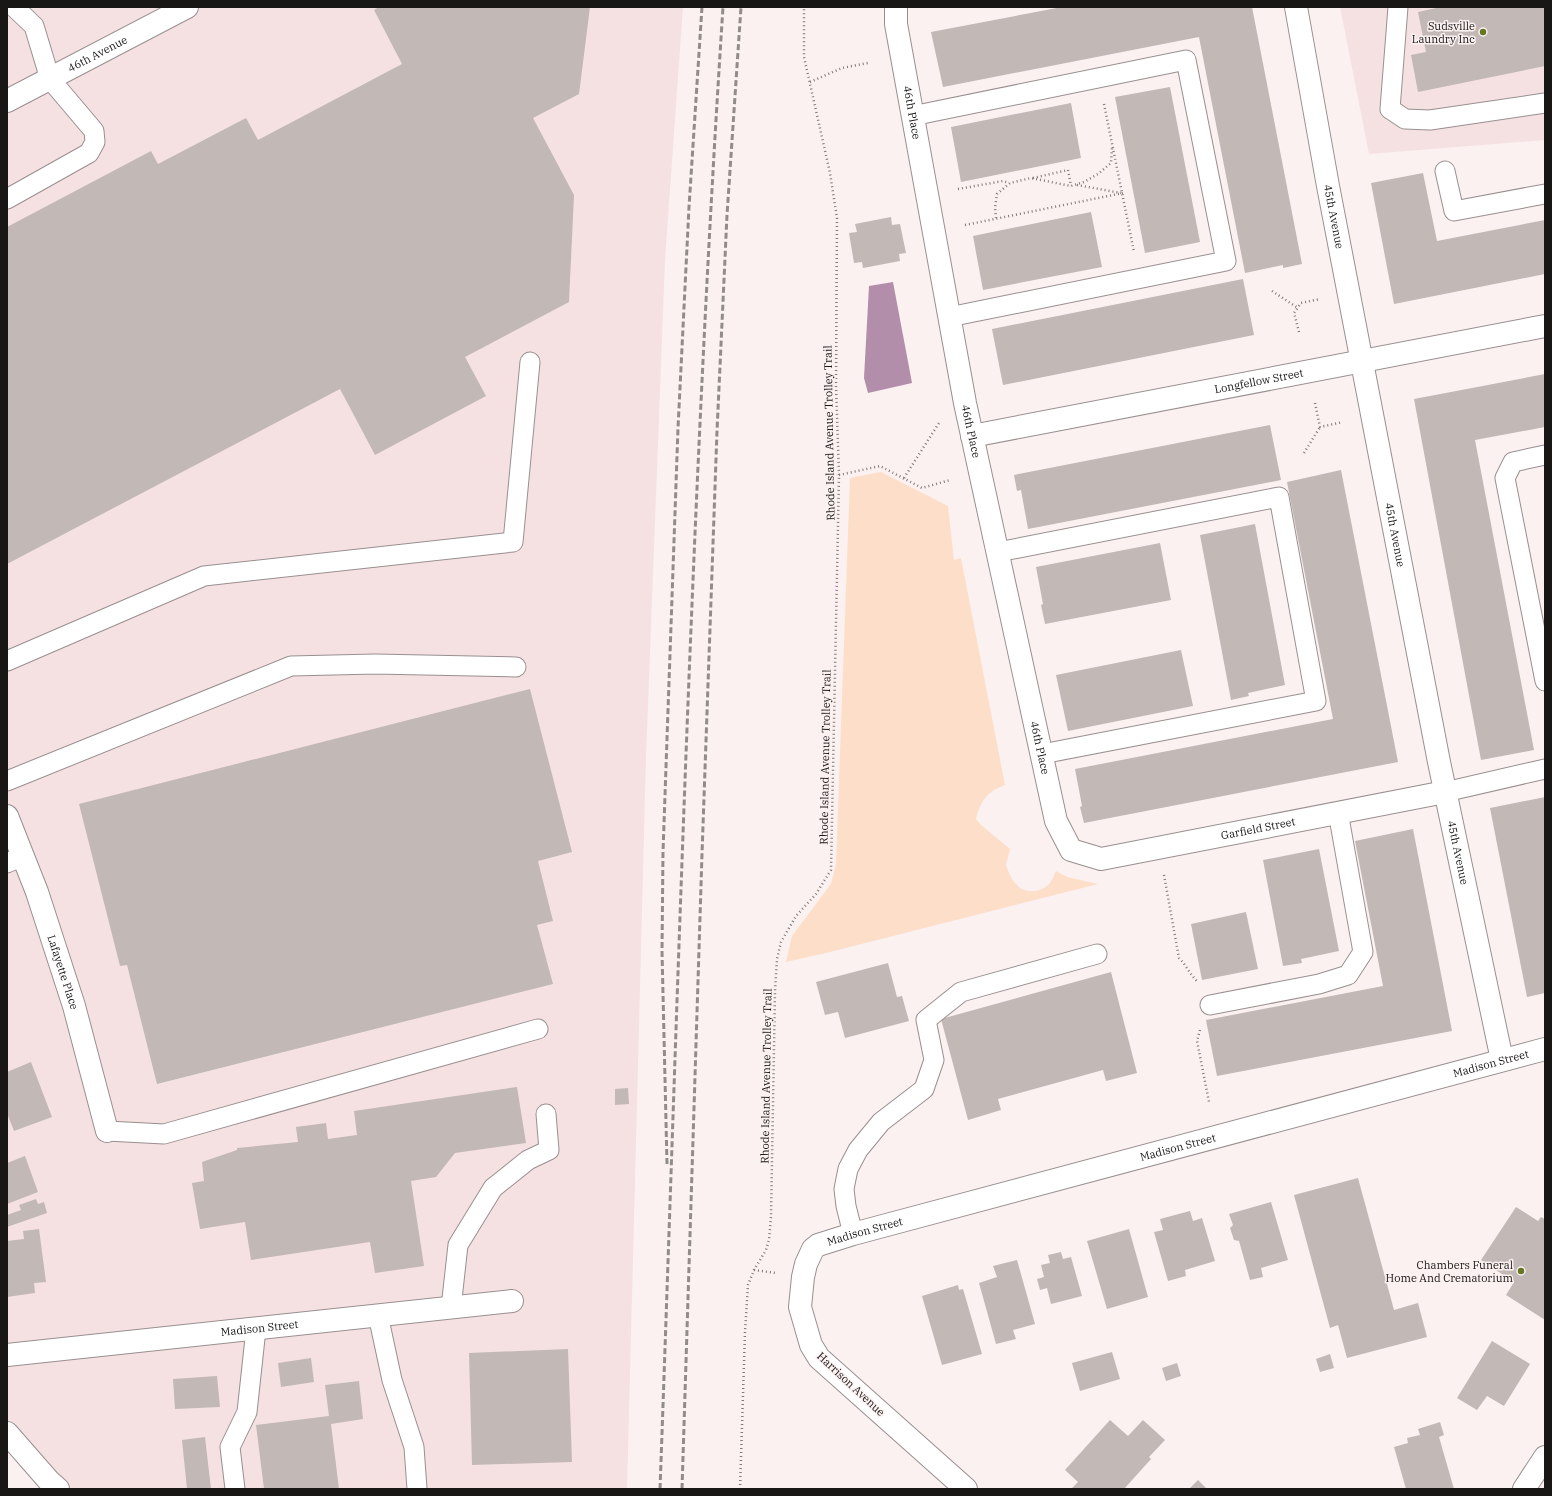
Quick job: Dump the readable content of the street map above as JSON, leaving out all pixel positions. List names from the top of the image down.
{
  "streets": {
    "street": [
      "46th Avenue",
      "46th Place",
      "45th Avenue",
      "Longfellow Street",
      "Garfield Street",
      "Lafayette Place",
      "Madison Street",
      "Harrison Avenue"
    ],
    "path": ["Rhode Island Avenue Trolley Trail"]
  },
  "crossings": [
    ["46th Place", "Longfellow Street"],
    ["46th Place", "Garfield Street"],
    ["45th Avenue", "Longfellow Street"],
    ["45th Avenue", "Garfield Street"],
    ["45th Avenue", "Madison Street"],
    ["Madison Street", "Harrison Avenue"]
  ],
  "places": ["Sudsville Laundry Inc", "Chambers Funeral Home And Crematorium"]
}
